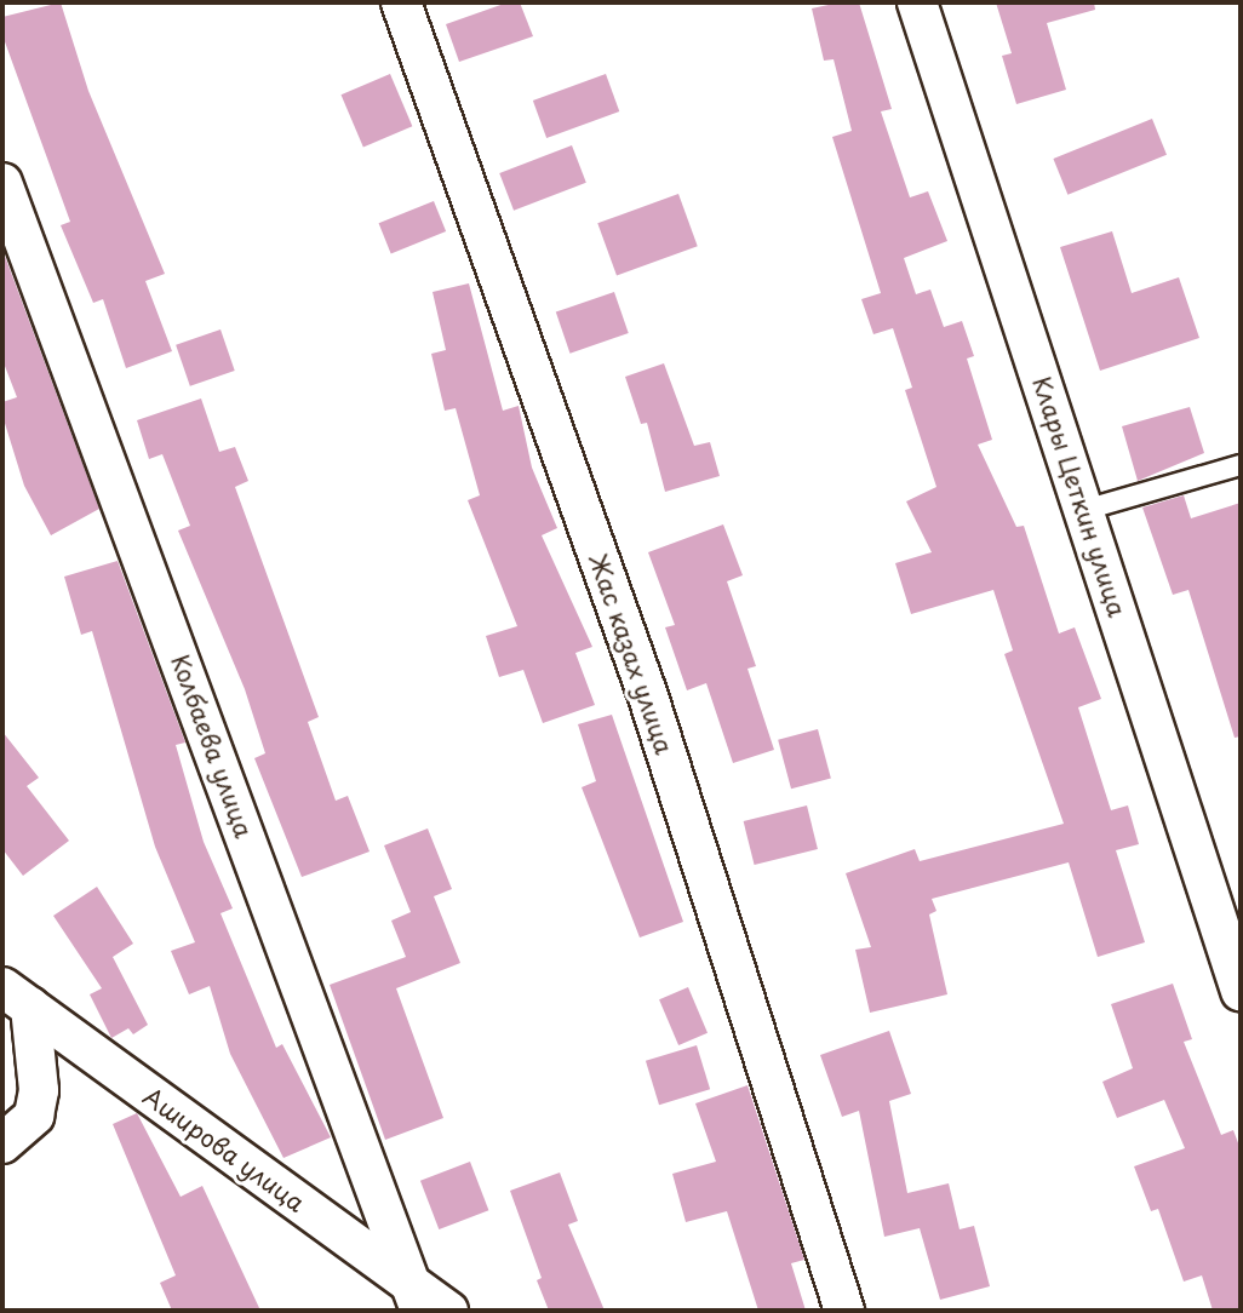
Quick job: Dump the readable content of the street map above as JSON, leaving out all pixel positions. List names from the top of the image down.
{
  "streets": {
    "street": [
      "Клары Цеткин улица",
      "Жас казах улица",
      "Колбаева улица",
      "Аширова улица"
    ]
  },
  "crossings": [
    ["Колбаева улица", "Аширова улица"]
  ]
}
